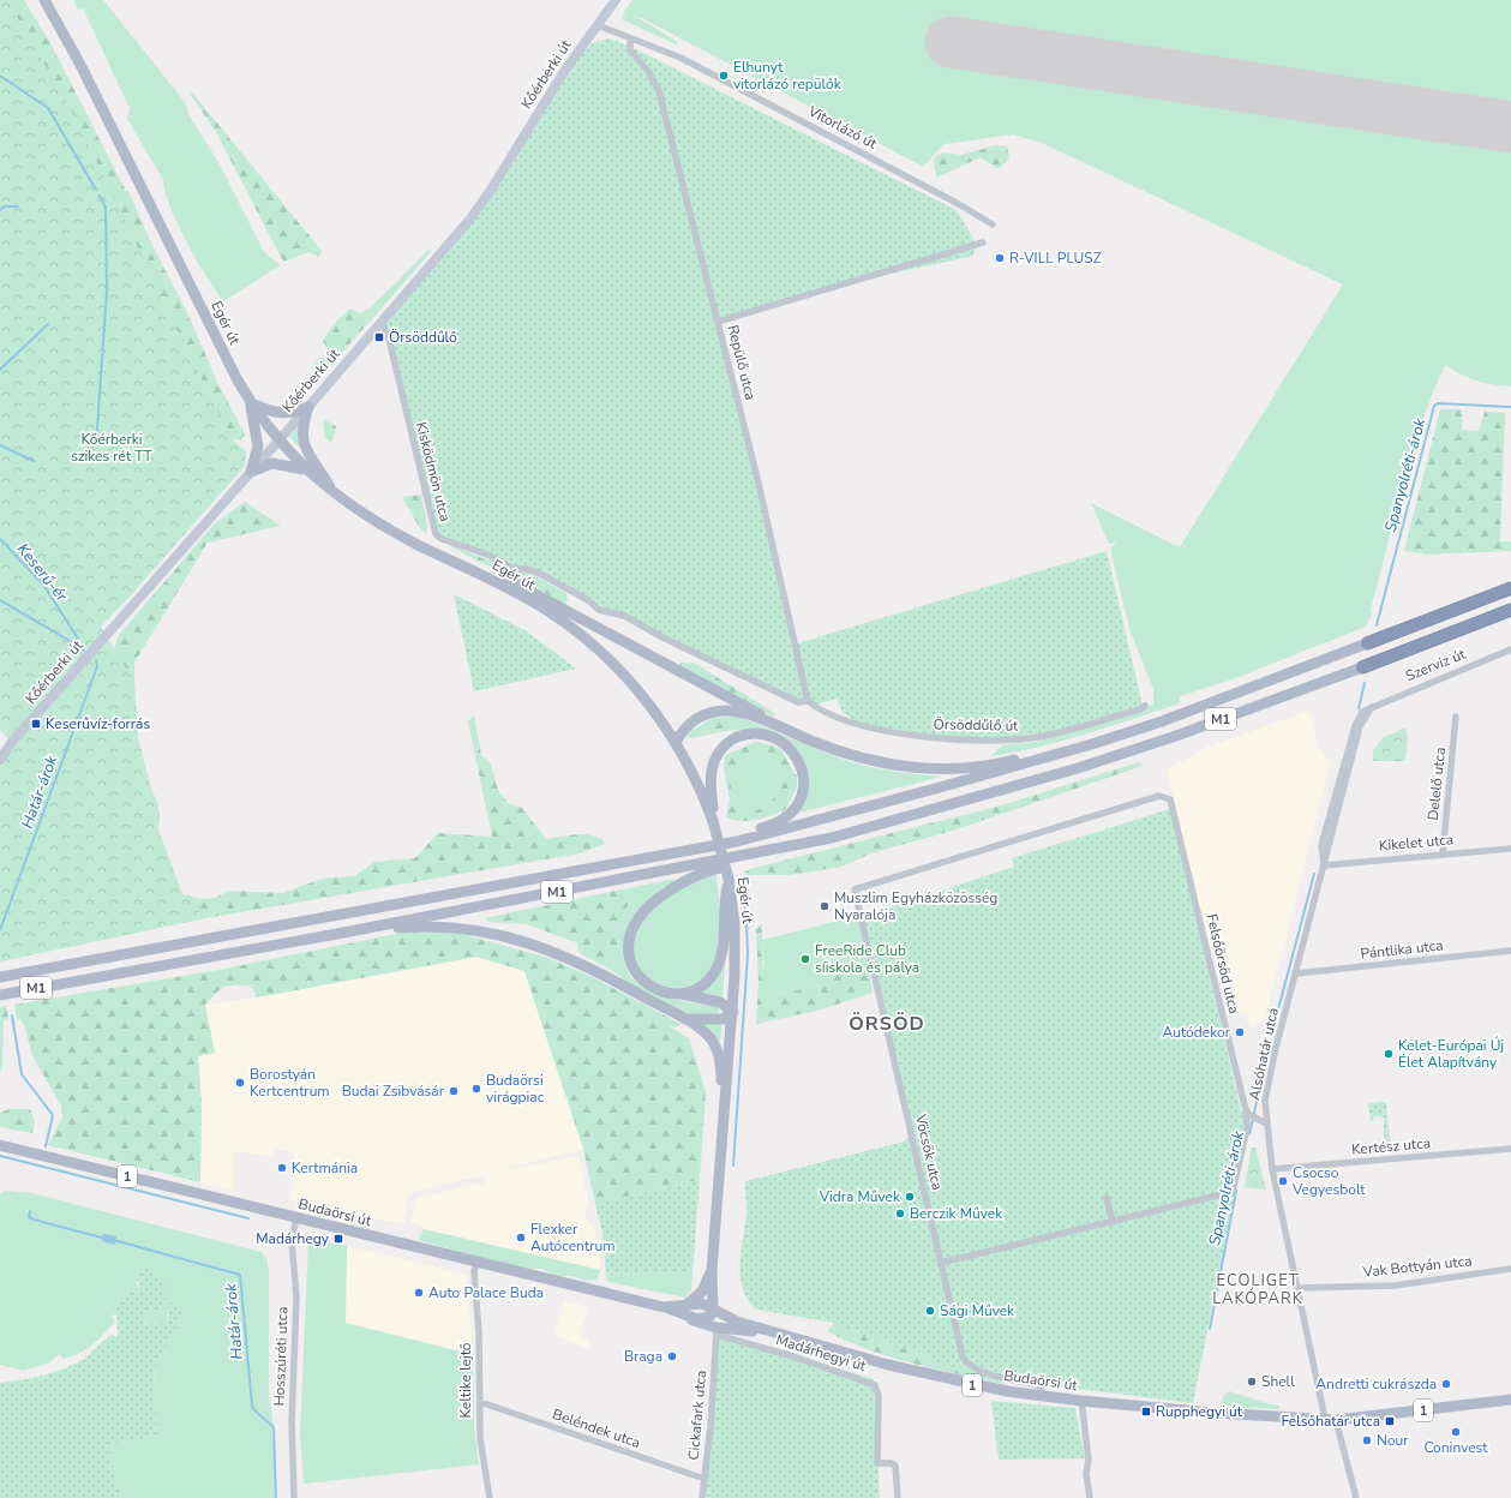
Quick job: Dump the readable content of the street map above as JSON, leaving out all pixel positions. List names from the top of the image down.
{
  "streets": {
    "highway": ["M1"],
    "main road": ["Egér út", "1", "Budaörsi út"],
    "street": [
      "Kőérberki út",
      "Vitorlázó út",
      "Repülő utca",
      "Kisködmön utca",
      "Szerviz út",
      "Örsöddűlő út",
      "Delelő utca",
      "Kikelet utca",
      "Pántlika utca",
      "Felsőörsöd utca",
      "Alsóhatár utca",
      "Kertész utca",
      "Vöcsök utca",
      "Vak Bottyán utca",
      "Madárhegyi út",
      "Hosszúréti utca",
      "Keltike lejtő",
      "Cickafark utca",
      "Beléndek utca"
    ]
  },
  "crossings": [
    ["Kőérberki út", "Vitorlázó út"],
    ["Kőérberki út", "Egér út"],
    ["Kőérberki út", "Kisködmön utca"],
    ["Vitorlázó út", "Repülő utca"],
    ["Egér út", "Budaörsi út"],
    ["Repülő utca", "Kisködmön utca"],
    ["Repülő utca", "Örsöddűlő út"],
    ["Kisködmön utca", "Örsöddűlő út"],
    ["Szerviz út", "Alsóhatár utca"],
    ["Delelő utca", "Kikelet utca"],
    ["Kikelet utca", "Alsóhatár utca"],
    ["Pántlika utca", "Alsóhatár utca"],
    ["Felsőörsöd utca", "Alsóhatár utca"],
    ["Felsőörsöd utca", "Vöcsök utca"],
    ["Alsóhatár utca", "Kertész utca"],
    ["Alsóhatár utca", "1"],
    ["Alsóhatár utca", "Budaörsi út"],
    ["Alsóhatár utca", "Vak Bottyán utca"],
    ["Vöcsök utca", "Budaörsi út"],
    ["1", "Budaörsi út"],
    ["Budaörsi út", "Madárhegyi út"],
    ["Budaörsi út", "Hosszúréti utca"],
    ["Budaörsi út", "Keltike lejtő"],
    ["Budaörsi út", "Cickafark utca"],
    ["Madárhegyi út", "Cickafark utca"],
    ["Keltike lejtő", "Beléndek utca"],
    ["Cickafark utca", "Beléndek utca"]
  ],
  "districts": ["ÖRSÖD", "ECOLIGET LAKÓPARK"],
  "water": ["Spanyolréti-árok", "Keserű-ér", "Határ-árok"],
  "parks": ["Kőérberki szikes rét TT"],
  "places": {
    "other": [
      "Elhunyt vitorlázó repülők",
      "R-VILL PLUSZ",
      "Muszlim Egyházközösség Nyaralója",
      "FreeRide Club síiskola és pálya",
      "Autódekor",
      "Kelet-Európai Új Élet Alapítvány",
      "Borostyán Kertcentrum",
      "Budaörsi virágpiac",
      "Budai Zsibvásár",
      "Kertmánia",
      "Csocso Vegyesbolt",
      "Vidra Művek",
      "Berczik Művek",
      "Flexker Autócentrum",
      "Auto Palace Buda",
      "Sági Művek",
      "Braga",
      "Shell",
      "Andretti cukrászda",
      "Coninvest",
      "Nour"
    ],
    "transit": [
      "Örsöddűlő",
      "Keserűvíz-forrás",
      "Madárhegy",
      "Rupphegyi út",
      "Felsőhatár utca"
    ]
  }
}
